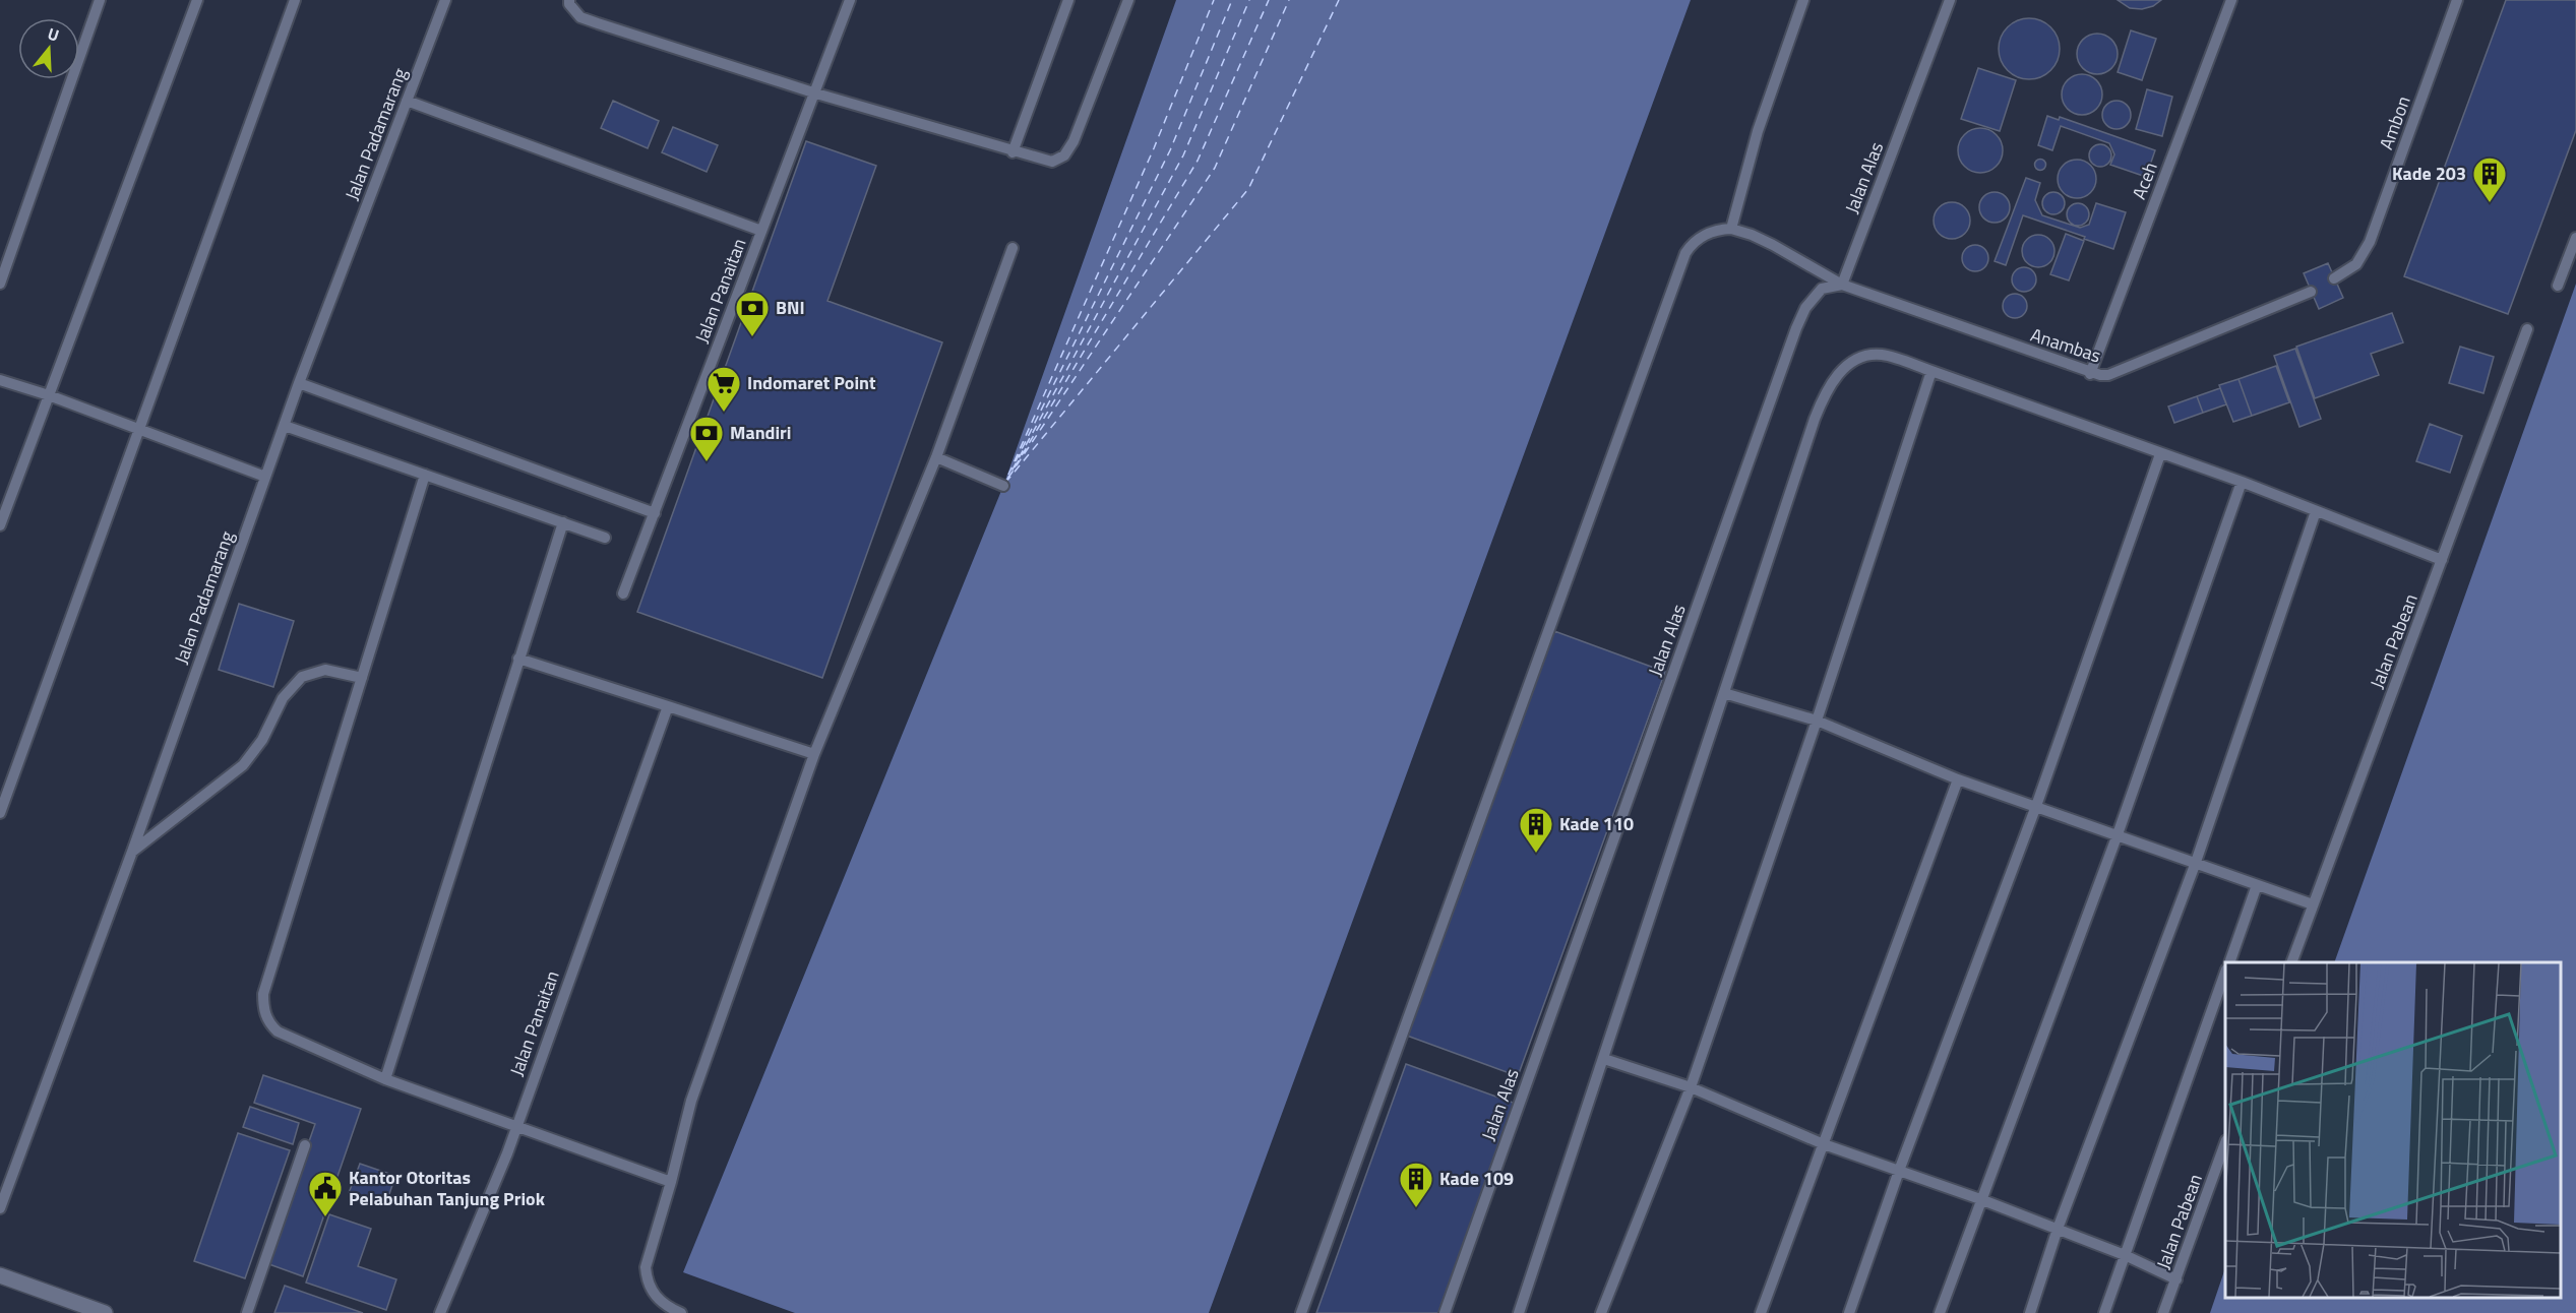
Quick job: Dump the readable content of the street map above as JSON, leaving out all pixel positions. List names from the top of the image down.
{
  "streets": {
    "lane": [
      "Ambon",
      "Jalan Padamarang",
      "Jalan Alas",
      "Aceh",
      "Jalan Panaitan",
      "Anambas",
      "Jalan Pabean"
    ]
  },
  "crossings": [
    ["Jalan Alas", "Anambas"],
    ["Aceh", "Anambas"]
  ],
  "places": {
    "building": ["Kade 203", "Kade 110", "Kade 109"],
    "bank": ["BNI", "Mandiri"],
    "supermarket": ["Indomaret Point"],
    "public building": ["Kantor Otoritas Pelabuhan Tanjung Priok"]
  },
  "north": "top"
}
